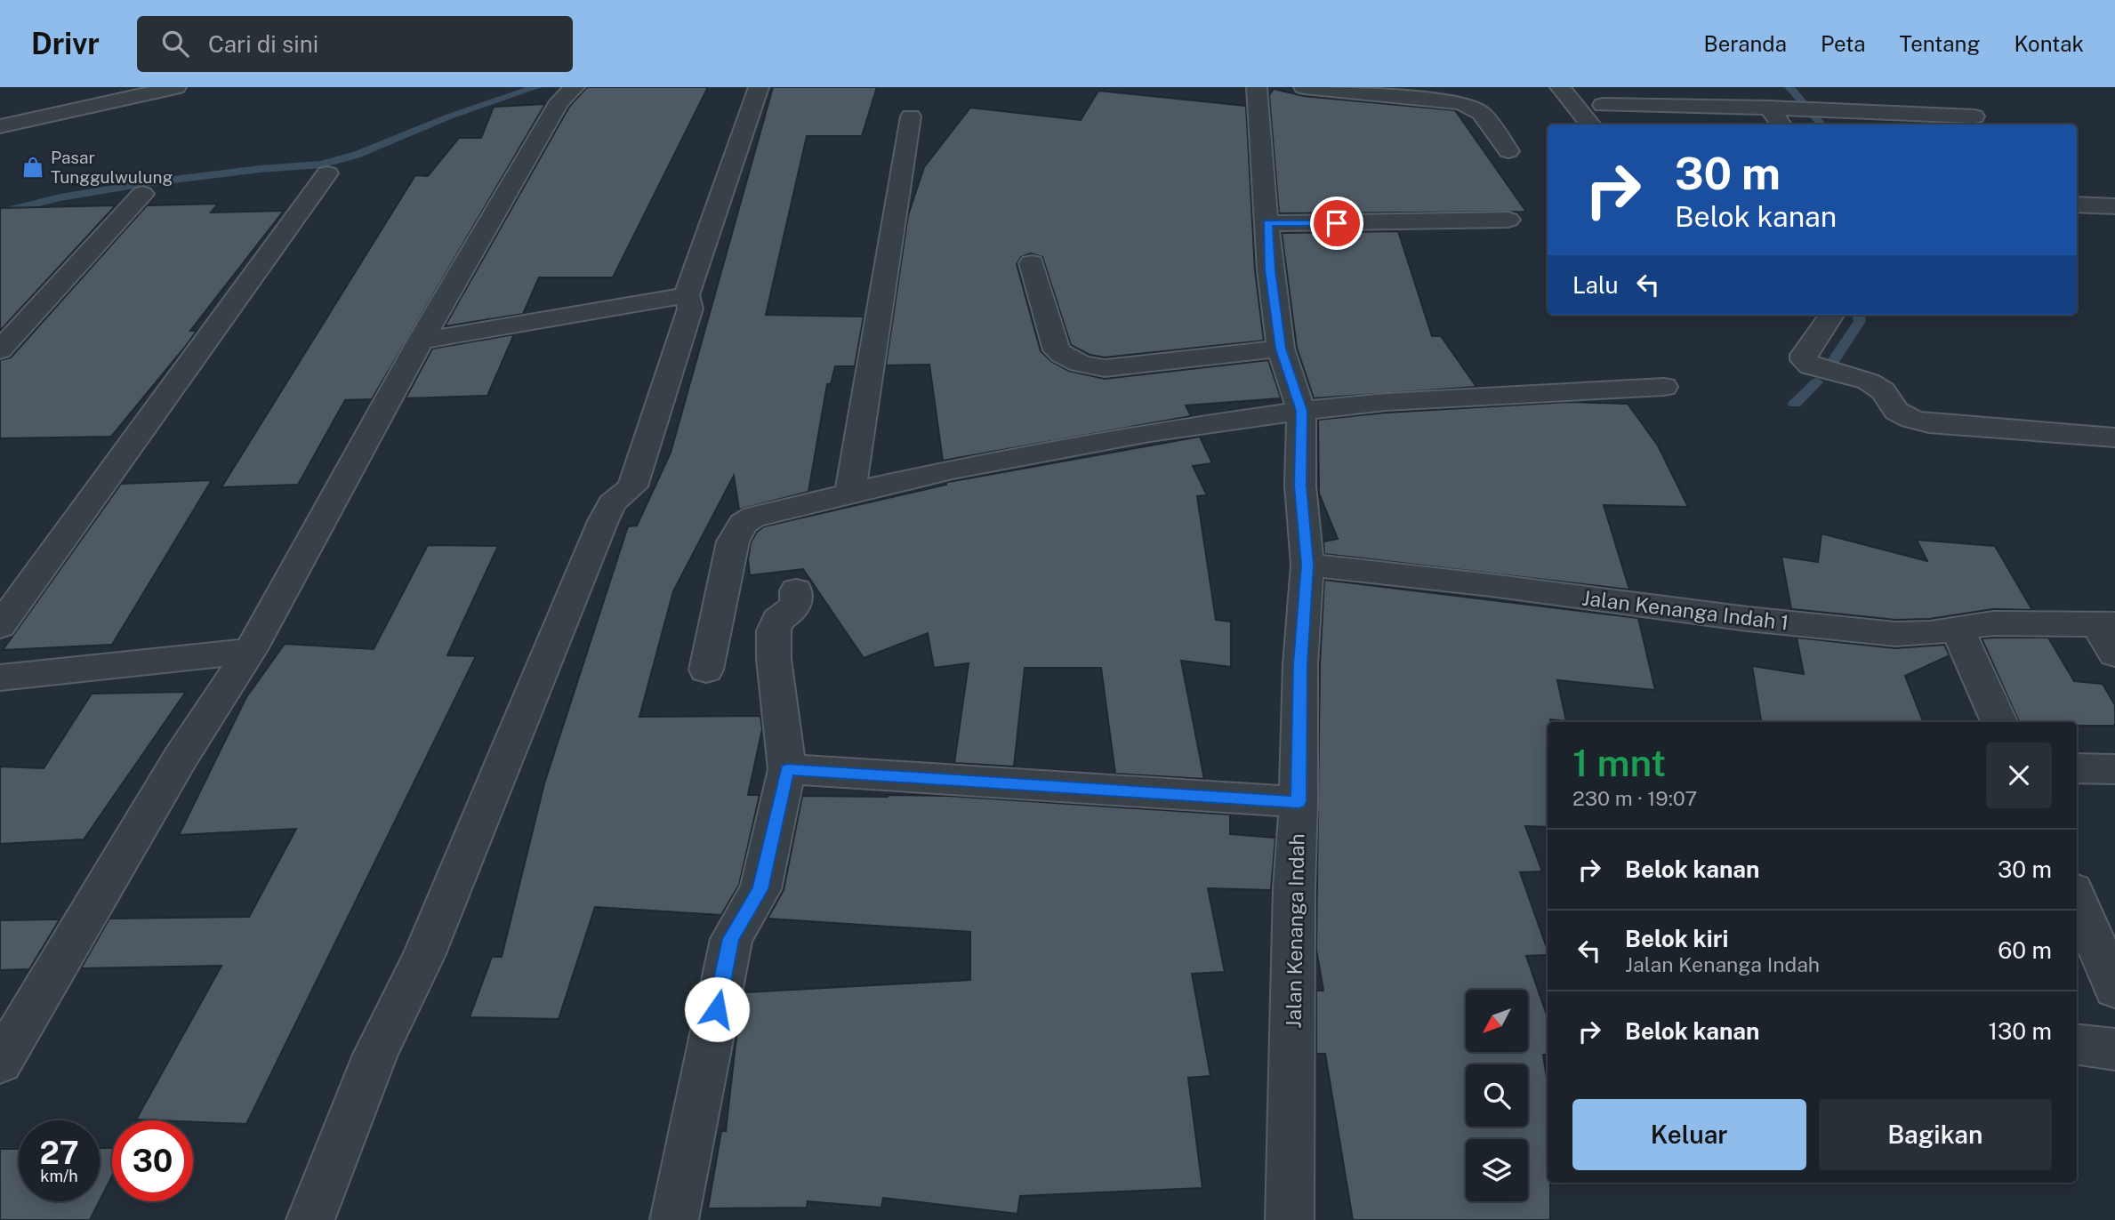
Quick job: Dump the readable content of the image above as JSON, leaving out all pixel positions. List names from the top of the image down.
{
  "streets": {
    "street": ["Jalan Kenanga Indah 1", "Jalan Kenanga Indah"]
  },
  "crossings": [
    ["Jalan Kenanga Indah 1", "Jalan Kenanga Indah"]
  ],
  "places": {
    "shop": ["Pasar Tunggulwulung"]
  },
  "north": "bottom left",
  "page": {
    "header": "Drivr",
    "search": "Cari di sini",
    "nav": [
      "Beranda",
      "Peta",
      "Tentang",
      "Kontak"
    ],
    "turn": ["30 m", "Belok kanan"],
    "then": "Lalu",
    "heading": ["1 mnt", "230 m · 19:07"],
    "list": [
      {
        "name": "Belok kanan",
        "value": "30 m"
      },
      {
        "name": "Belok kiri",
        "note": "Jalan Kenanga Indah",
        "value": "60 m"
      },
      {
        "name": "Belok kanan",
        "value": "130 m"
      }
    ],
    "buttons": ["Keluar", "Bagikan"],
    "speed": "27 km/h",
    "limit": "30"
  }
}
